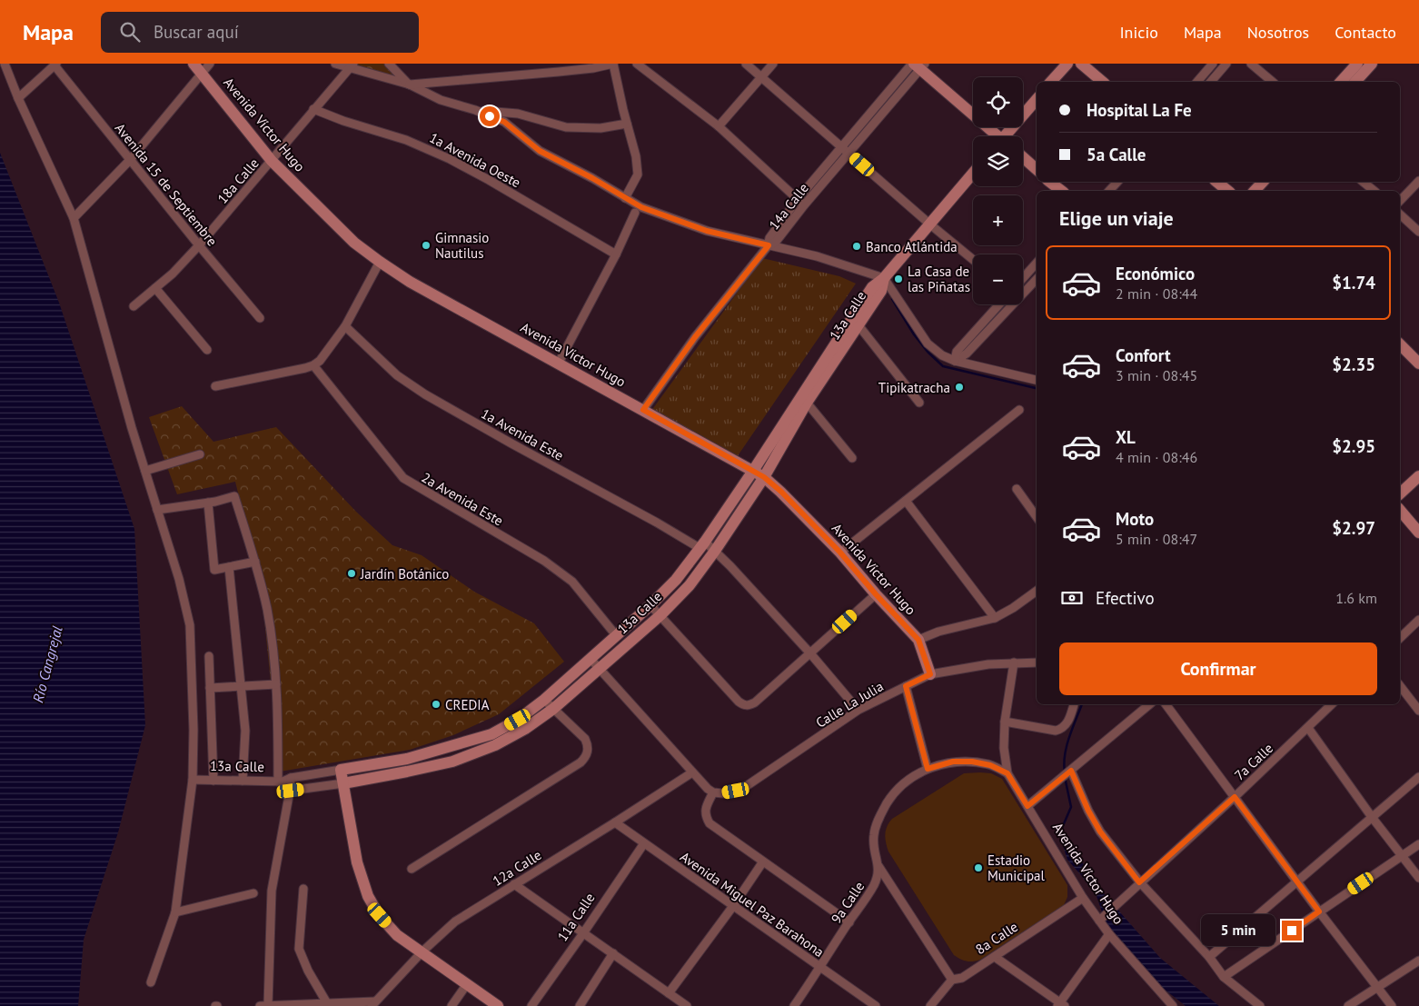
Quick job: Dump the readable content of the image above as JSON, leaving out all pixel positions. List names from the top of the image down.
{
  "streets": {
    "street": [
      "Avenida Víctor Hugo",
      "1a Avenida Oeste",
      "18a Calle",
      "Avenida 15 de Septiembre",
      "14a Calle",
      "13a Calle",
      "1a Avenida Este",
      "2a Avenida Este",
      "Calle La Julia",
      "7a Calle",
      "12a Calle",
      "9a Calle",
      "Avenida Miguel Paz Barahona",
      "11a Calle",
      "8a Calle"
    ]
  },
  "crossings": [
    ["Avenida Víctor Hugo", "18a Calle"],
    ["Avenida Víctor Hugo", "14a Calle"],
    ["Avenida Víctor Hugo", "13a Calle"],
    ["Avenida Víctor Hugo", "Calle La Julia"],
    ["Avenida Víctor Hugo", "7a Calle"],
    ["Avenida Víctor Hugo", "9a Calle"],
    ["Avenida Víctor Hugo", "8a Calle"],
    ["1a Avenida Oeste", "18a Calle"],
    ["18a Calle", "Avenida 15 de Septiembre"],
    ["13a Calle", "1a Avenida Este"],
    ["13a Calle", "2a Avenida Este"],
    ["12a Calle", "Avenida Miguel Paz Barahona"],
    ["9a Calle", "Avenida Miguel Paz Barahona"],
    ["Avenida Miguel Paz Barahona", "11a Calle"]
  ],
  "water": ["Río Cangrejal"],
  "places": [
    "Gimnasio Nautilus",
    "Banco Atlántida",
    "La Casa de las Piñatas",
    "Tipikatracha",
    "Jardín Botánico",
    "CREDIA",
    "Estadio Municipal"
  ],
  "page": {
    "header": "Mapa",
    "search": "Buscar aquí",
    "nav": [
      "Inicio",
      "Mapa",
      "Nosotros",
      "Contacto"
    ],
    "map_buttons": ["+", "−"],
    "banner": ["Hospital La Fe", "5a Calle"],
    "heading": "Elige un viaje",
    "list": [
      {
        "name": "Económico",
        "note": "2 min · 08:44",
        "value": "$1.74"
      },
      {
        "name": "Confort",
        "note": "3 min · 08:45",
        "value": "$2.35"
      },
      {
        "name": "XL",
        "note": "4 min · 08:46",
        "value": "$2.95"
      },
      {
        "name": "Moto",
        "note": "5 min · 08:47",
        "value": "$2.97"
      }
    ],
    "pay": ["Efectivo", "1.6 km"],
    "buttons": "Confirmar",
    "bubble": "5 min"
  }
}
